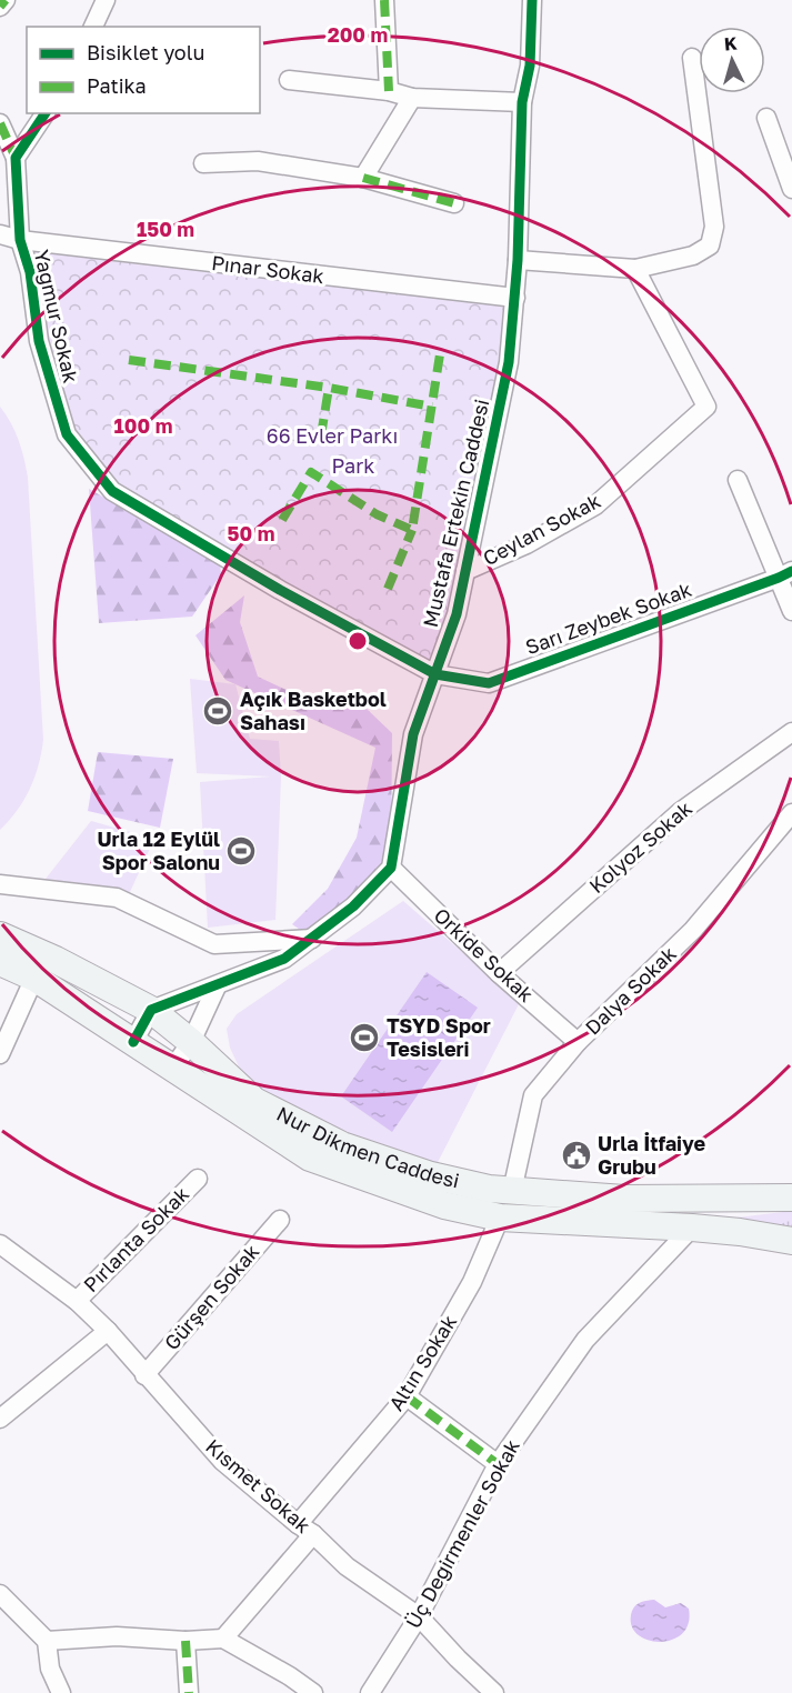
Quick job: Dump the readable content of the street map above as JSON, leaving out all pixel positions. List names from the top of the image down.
{
  "streets": {
    "main road": ["Nur Dikmen Caddesi"],
    "street": [
      "Pınar Sokak",
      "Yağmur Sokak",
      "Mustafa Ertekin Caddesi",
      "Ceylan Sokak",
      "Sarı Zeybek Sokak",
      "Kolyoz Sokak",
      "Orkide Sokak",
      "Dalya Sokak",
      "Pırlanta Sokak",
      "Gürşen Sokak",
      "Altın Sokak",
      "Kısmet Sokak",
      "Üç Değirmenler Sokak"
    ]
  },
  "crossings": [
    ["Pınar Sokak", "Yağmur Sokak"],
    ["Pınar Sokak", "Mustafa Ertekin Caddesi"],
    ["Yağmur Sokak", "Mustafa Ertekin Caddesi"],
    ["Yağmur Sokak", "Sarı Zeybek Sokak"],
    ["Mustafa Ertekin Caddesi", "Ceylan Sokak"],
    ["Mustafa Ertekin Caddesi", "Sarı Zeybek Sokak"],
    ["Mustafa Ertekin Caddesi", "Orkide Sokak"],
    ["Kolyoz Sokak", "Orkide Sokak"],
    ["Orkide Sokak", "Dalya Sokak"],
    ["Dalya Sokak", "Nur Dikmen Caddesi"],
    ["Nur Dikmen Caddesi", "Altın Sokak"],
    ["Nur Dikmen Caddesi", "Üç Değirmenler Sokak"],
    ["Pırlanta Sokak", "Kısmet Sokak"],
    ["Gürşen Sokak", "Kısmet Sokak"],
    ["Altın Sokak", "Kısmet Sokak"],
    ["Kısmet Sokak", "Üç Değirmenler Sokak"]
  ],
  "parks": ["66 Evler Parkı", "Park"],
  "places": {
    "sports": ["Açık Basketbol Sahası", "Urla 12 Eylül Spor Salonu", "TSYD Spor Tesisleri"],
    "public building": ["Urla İtfaiye Grubu"]
  },
  "legend": ["Bisiklet yolu", "Patika"],
  "north": "top",
  "rings": [
    "200 m",
    "150 m",
    "100 m",
    "50 m"
  ]
}
